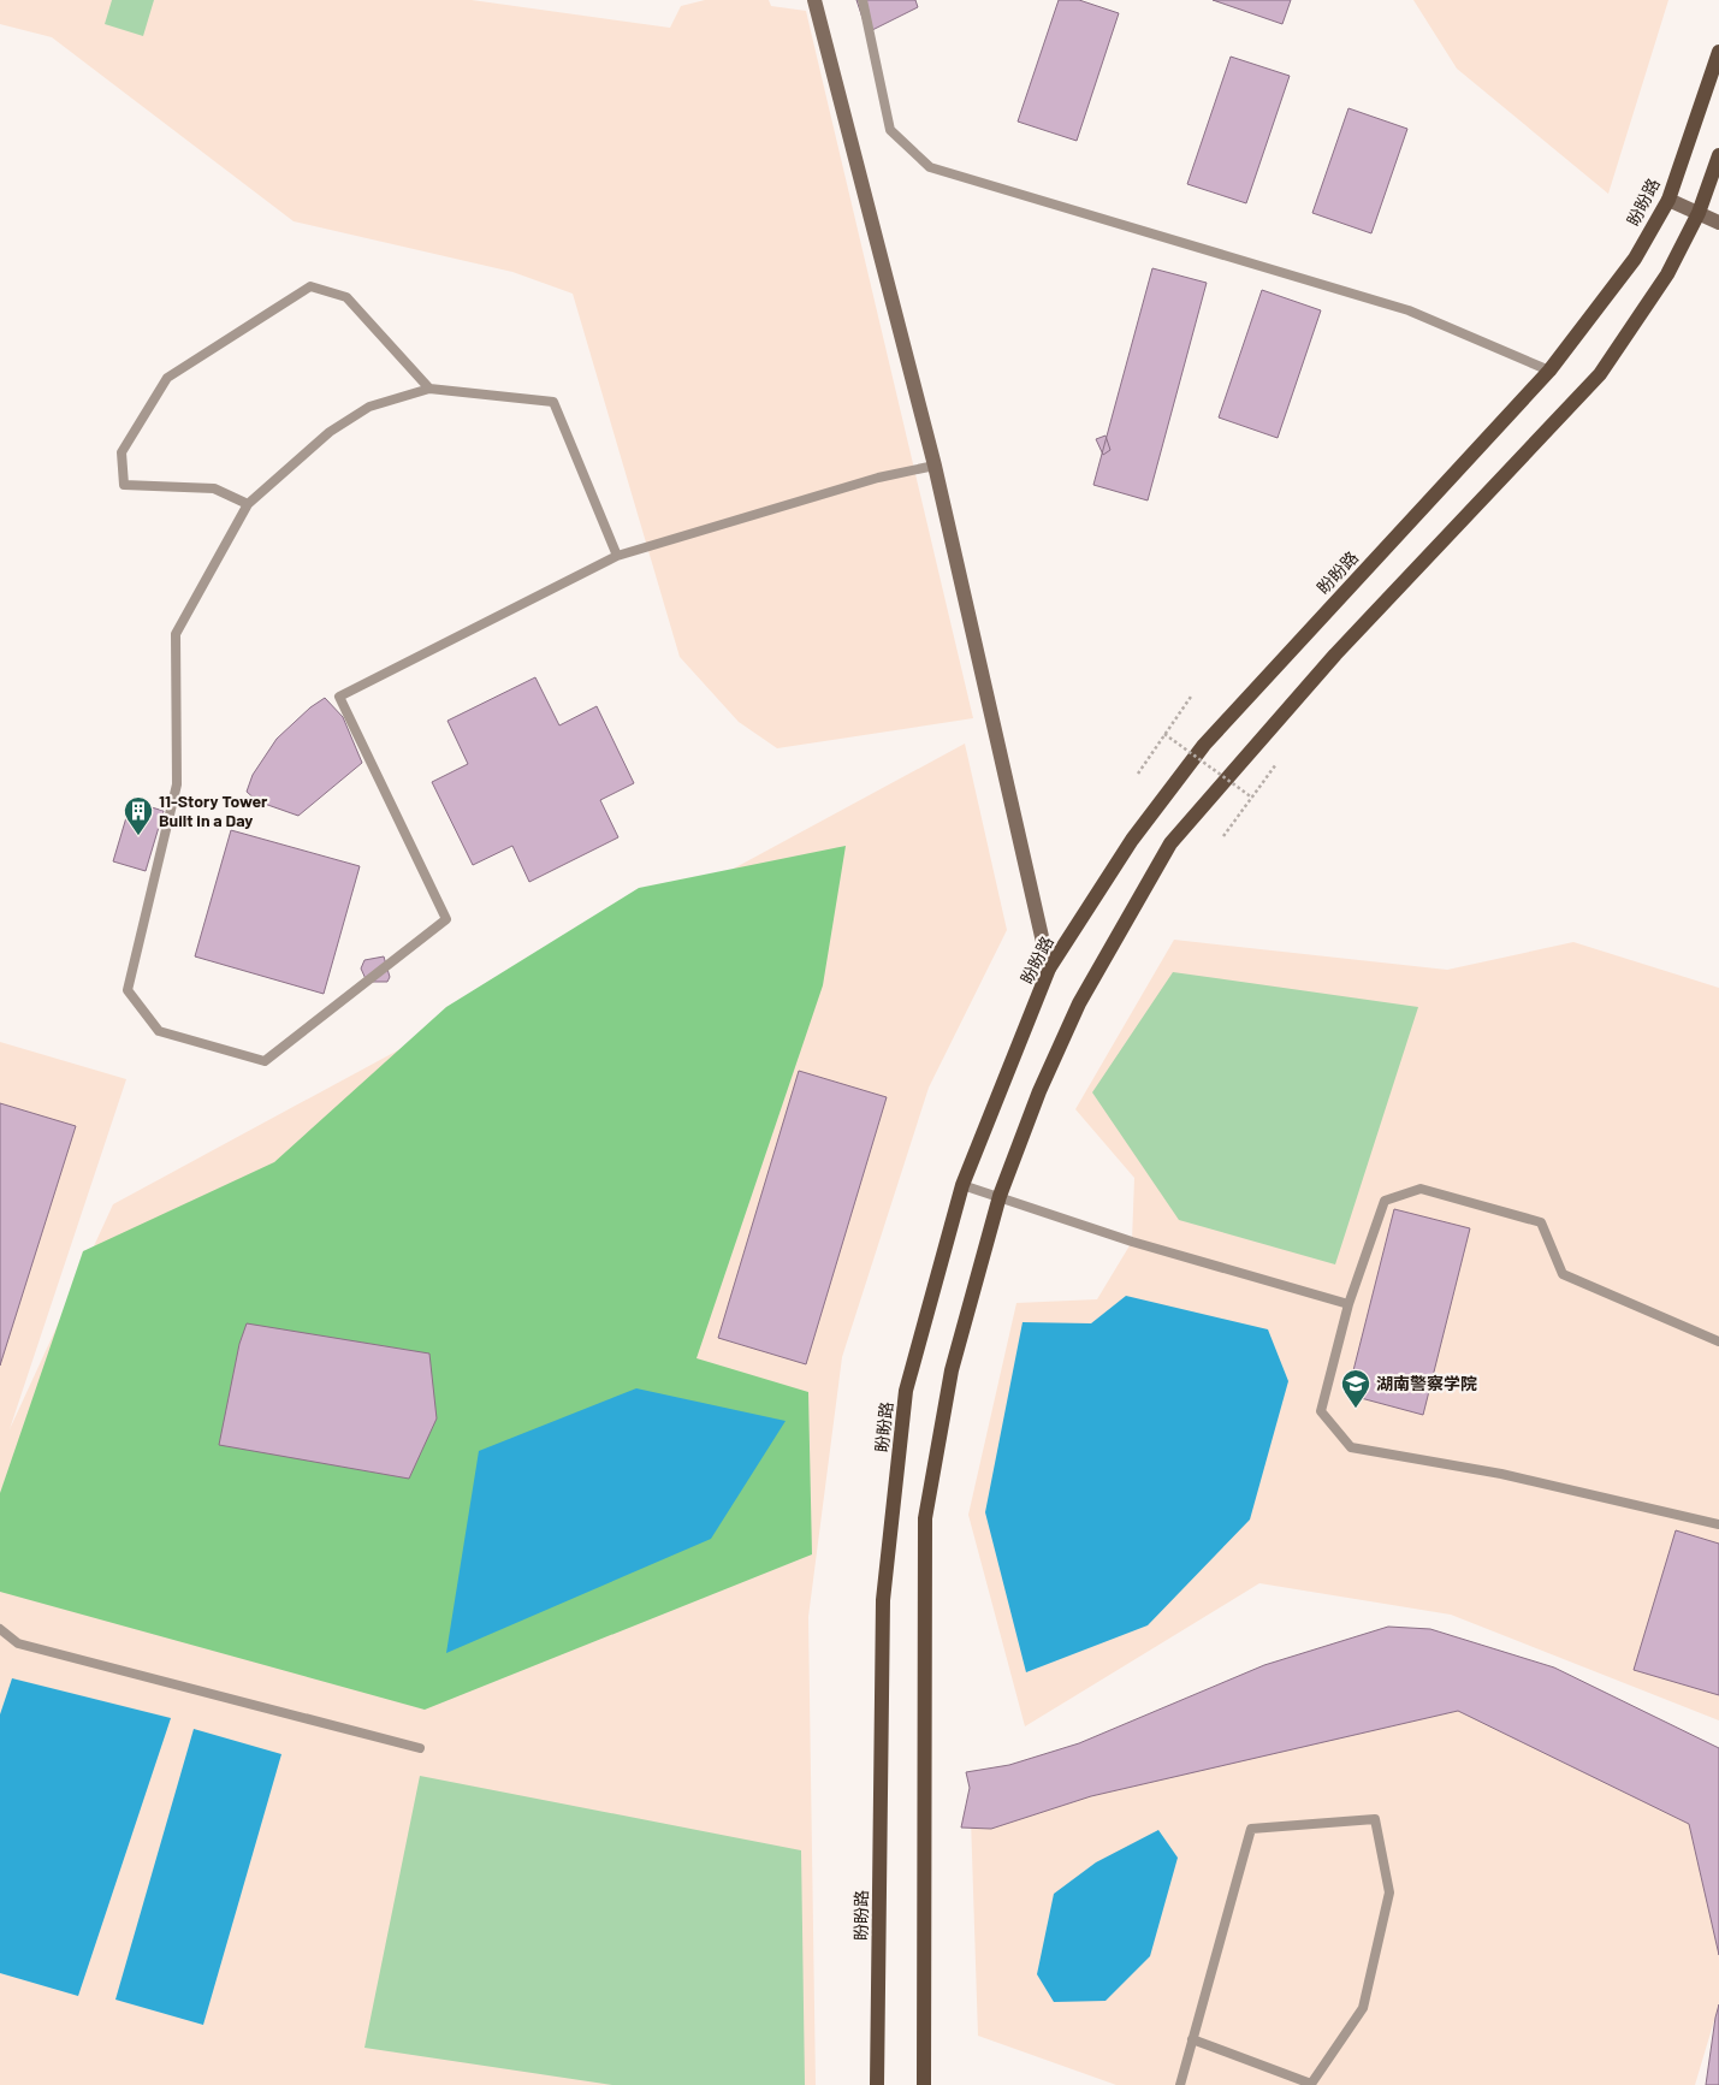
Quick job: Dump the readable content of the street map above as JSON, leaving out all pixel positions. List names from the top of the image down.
{
  "streets": {
    "main road": ["盼盼路"]
  },
  "places": {
    "building": ["11-Story Tower Built in a Day"],
    "school or university": ["湖南警察学院"]
  }
}
